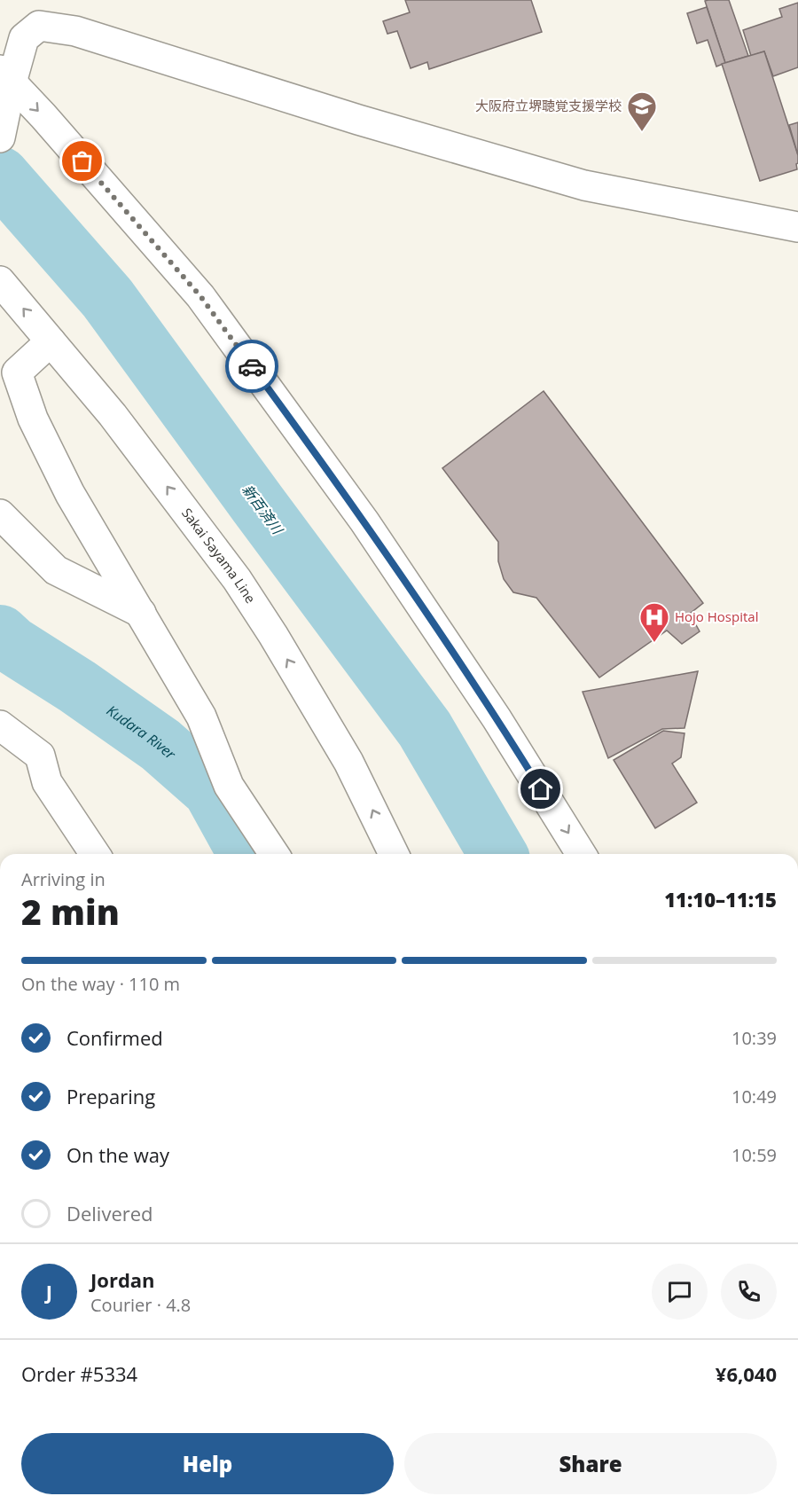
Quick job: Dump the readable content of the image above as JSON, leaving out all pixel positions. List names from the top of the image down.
{
  "streets": {
    "main road": ["Sakai Sayama Line"]
  },
  "water": ["新百済川", "Kudara River"],
  "places": {
    "school or university": ["大阪府立堺聴覚支援学校"],
    "hospital": ["Hojo Hospital"]
  },
  "page": {
    "heading": ["2 min", "Arriving in", "11:10–11:15"],
    "panel": [
      "Jordan",
      "Courier · 4.8",
      "Order #5334",
      "¥6,040"
    ],
    "bar": "On the way · 110 m",
    "list": [
      ["Confirmed", "10:39"],
      ["Preparing", "10:49"],
      ["On the way", "10:59"],
      "Delivered"
    ],
    "round": "J",
    "buttons": ["Help", "Share"]
  }
}
